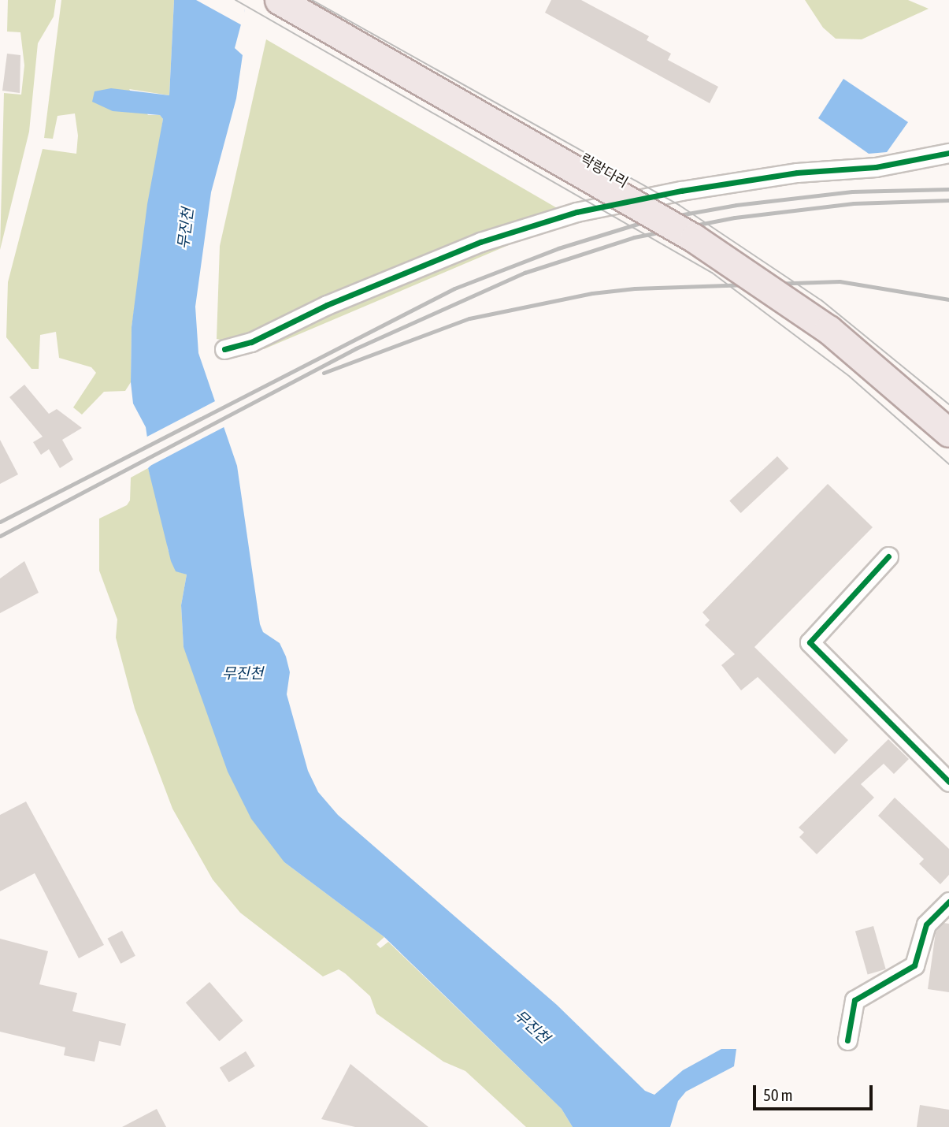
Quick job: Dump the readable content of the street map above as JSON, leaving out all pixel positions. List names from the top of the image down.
{
  "streets": {
    "main road": ["락랑다리"]
  },
  "water": ["무진천"],
  "scale_bar": "50 m"
}
